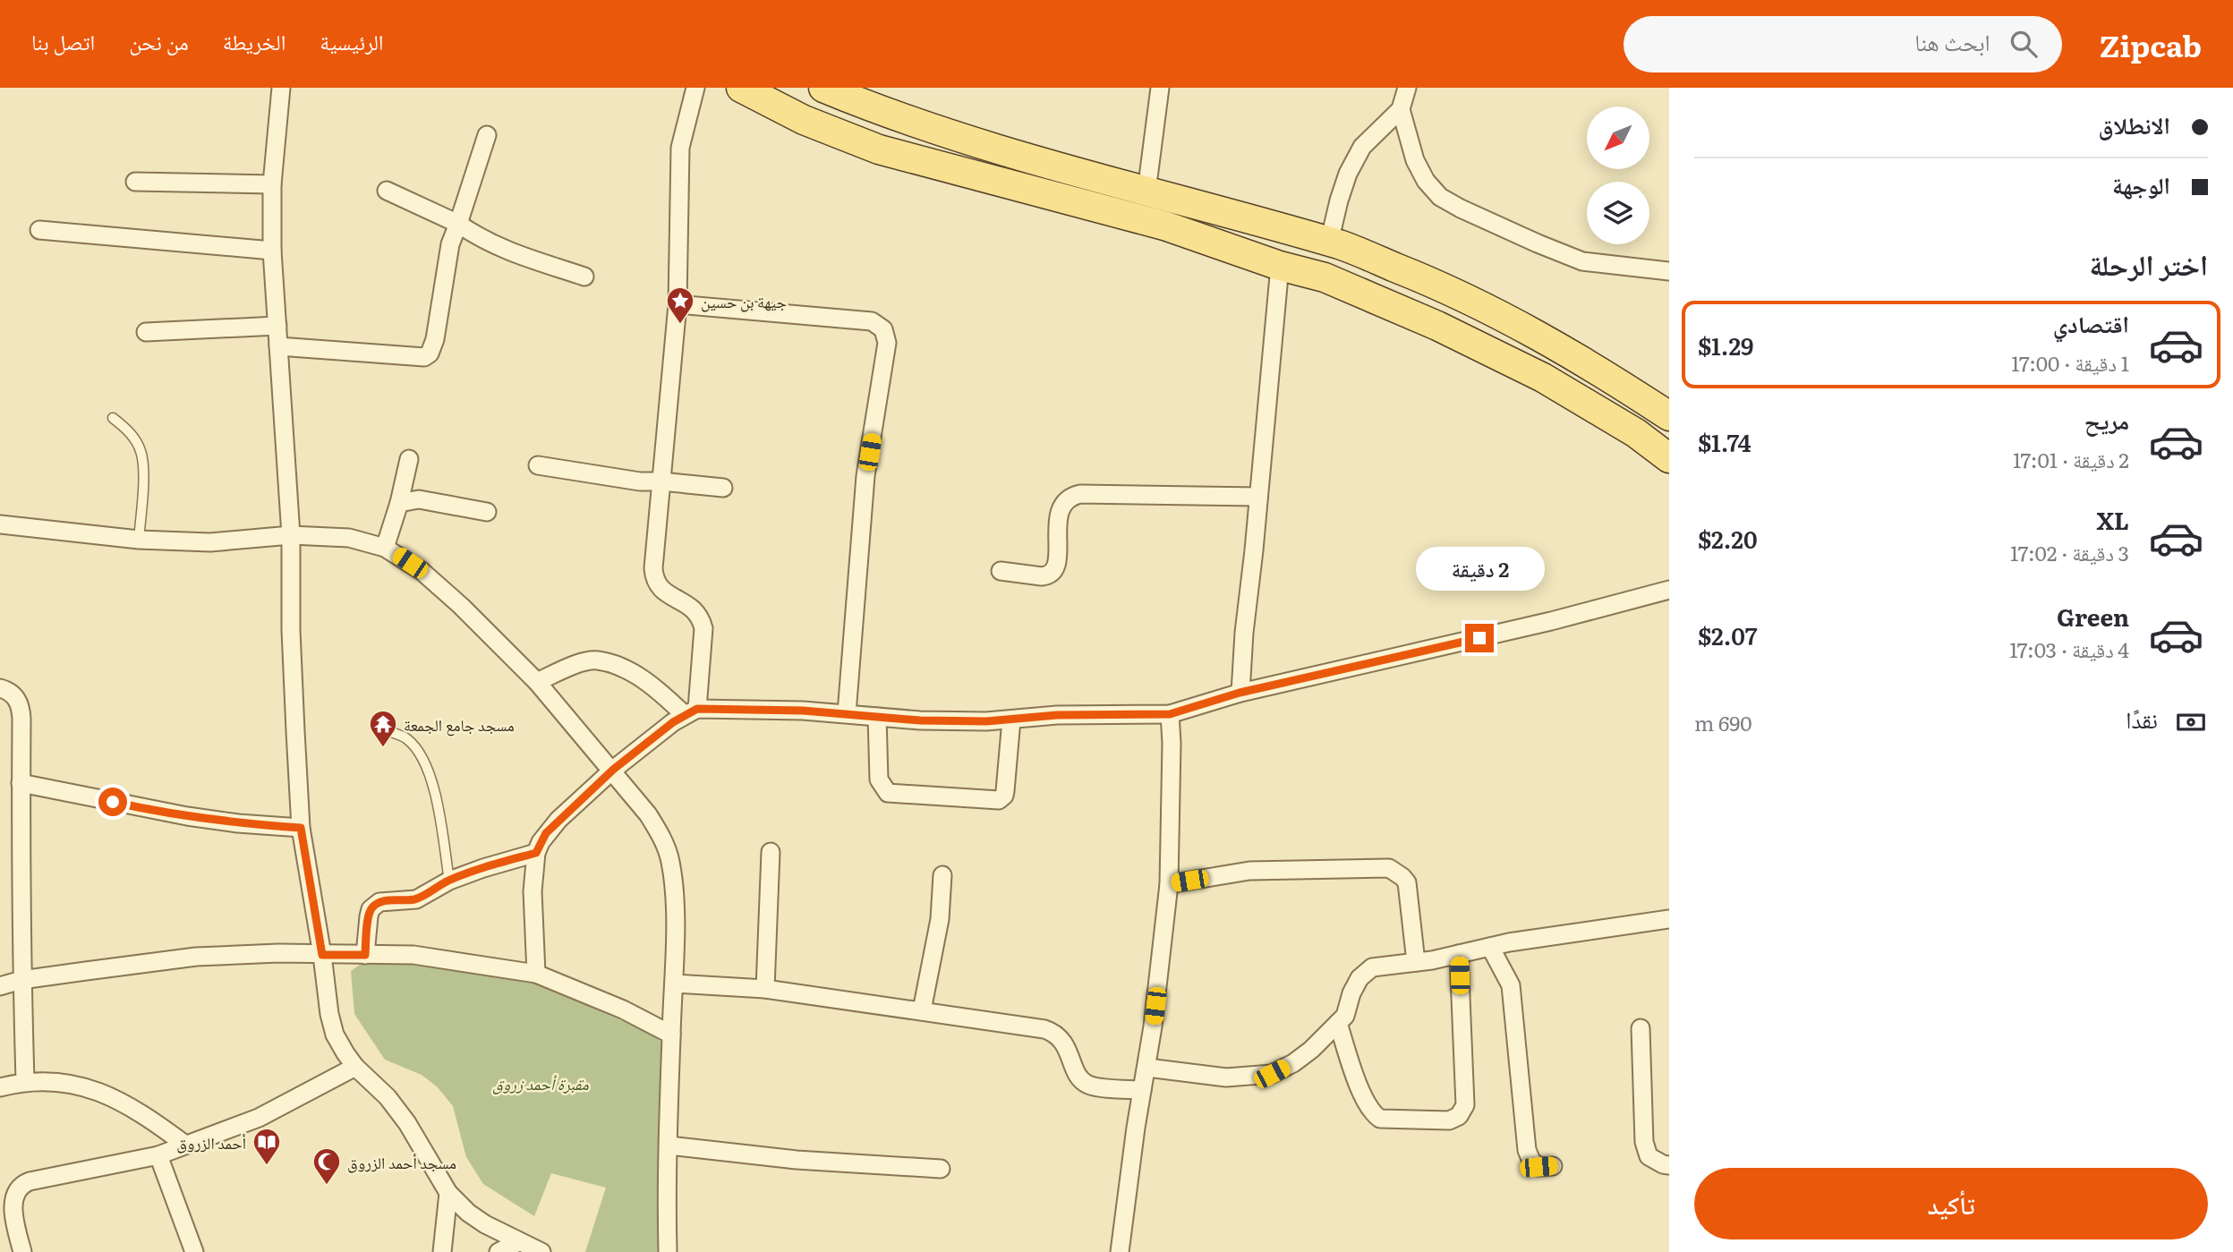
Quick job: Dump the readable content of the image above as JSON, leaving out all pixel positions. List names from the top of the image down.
{
  "parks": ["مقبرة أحمد زروق"],
  "places": {
    "place": ["جيهة بن حسين"],
    "temple": ["مسجد جامع الجمعة"],
    "library": ["أحمد الزروق"],
    "mosque": ["مسجد أحمد الزروق"]
  },
  "north": "bottom left",
  "page": {
    "header": "Zipcab",
    "search": "ابحث هنا",
    "nav": [
      "الرئيسية",
      "الخريطة",
      "من نحن",
      "اتصل بنا"
    ],
    "banner": ["الانطلاق", "الوجهة"],
    "heading": "اختر الرحلة",
    "list": [
      {
        "name": "اقتصادي",
        "note": "1 دقيقة · 17:00",
        "value": "$1.29"
      },
      {
        "name": "مريح",
        "note": "2 دقيقة · 17:01",
        "value": "$1.74"
      },
      {
        "name": "XL",
        "note": "3 دقيقة · 17:02",
        "value": "$2.20"
      },
      {
        "name": "Green",
        "note": "4 دقيقة · 17:03",
        "value": "$2.07"
      }
    ],
    "bubble": "2 دقيقة",
    "pay": ["نقدًا", "690 m"],
    "buttons": "تأكيد"
  }
}
